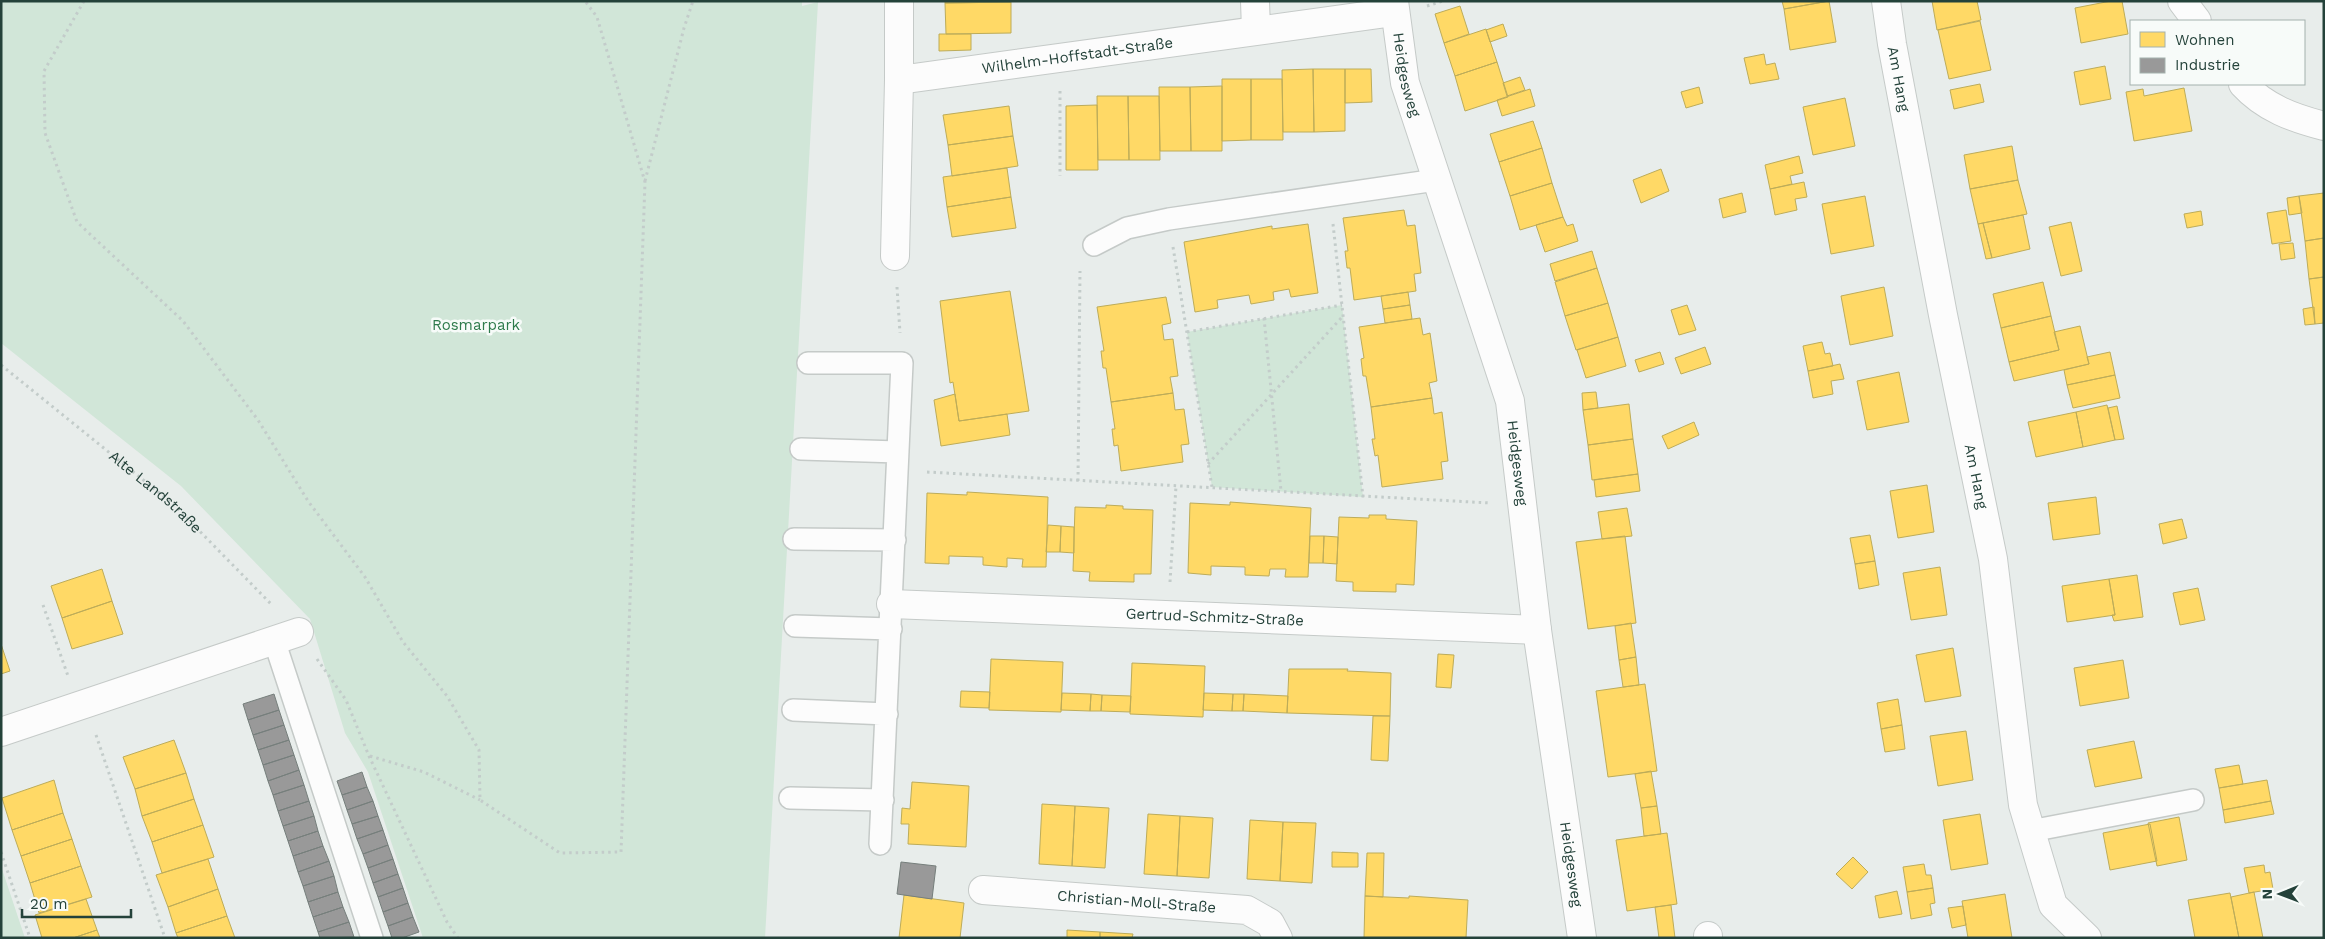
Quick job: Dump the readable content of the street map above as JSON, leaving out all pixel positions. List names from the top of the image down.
{
  "streets": {
    "street": [
      "Wilhelm-Hoffstadt-Straße",
      "Heidgesweg",
      "Am Hang",
      "Gertrud-Schmitz-Straße",
      "Christian-Moll-Straße"
    ],
    "path": ["Alte Landstraße"]
  },
  "crossings": [
    ["Wilhelm-Hoffstadt-Straße", "Heidgesweg"],
    ["Heidgesweg", "Gertrud-Schmitz-Straße"]
  ],
  "parks": ["Rosmarpark"],
  "legend": ["Wohnen", "Industrie"],
  "scale_bar": "20 m",
  "north": "left"
}
